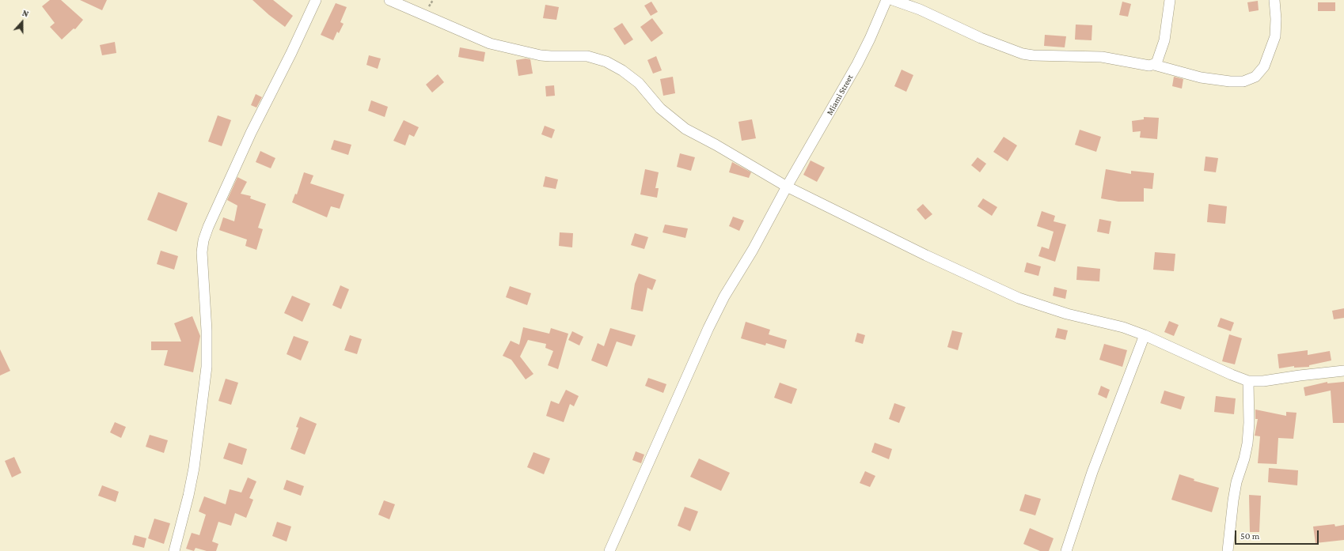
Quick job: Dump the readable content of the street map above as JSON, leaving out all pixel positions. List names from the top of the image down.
{
  "streets": {
    "street": ["Miami Street"]
  },
  "scale_bar": "50 m",
  "north": "top"
}
